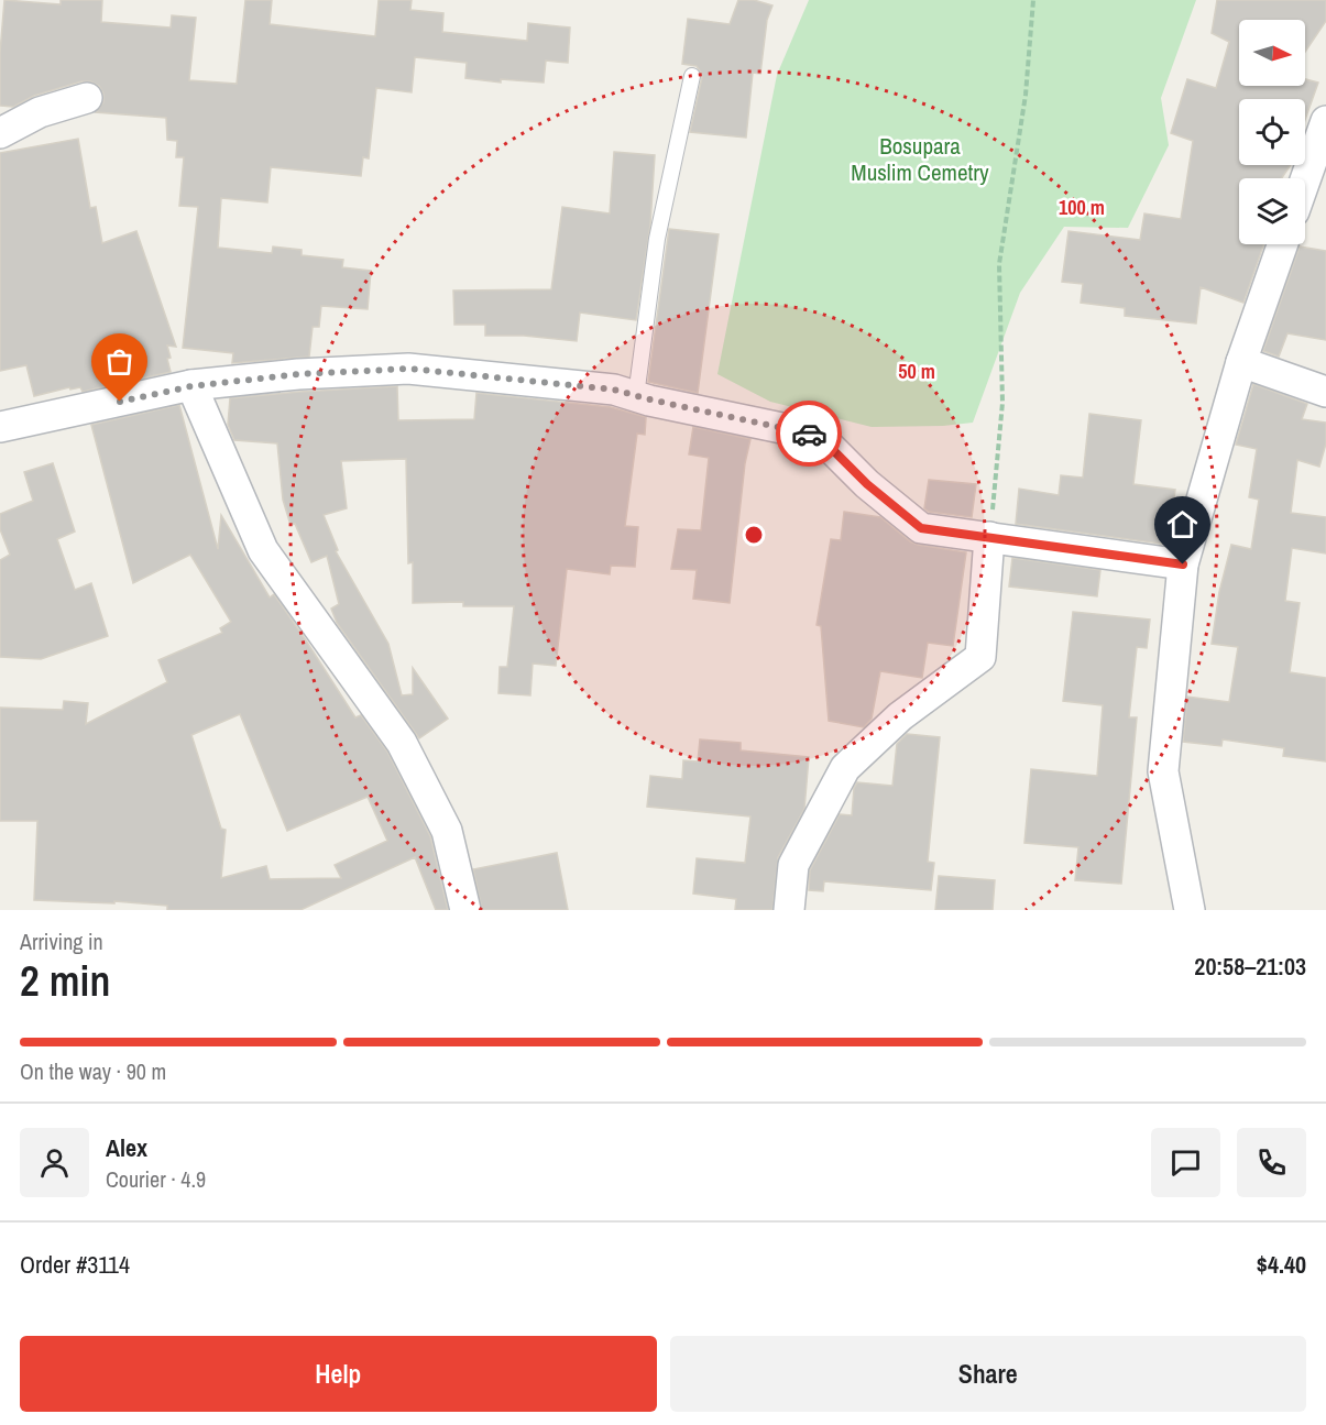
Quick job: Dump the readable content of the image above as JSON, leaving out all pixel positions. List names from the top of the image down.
{
  "parks": ["Bosupara Muslim Cemetry"],
  "north": "right",
  "page": {
    "heading": ["2 min", "Arriving in", "20:58–21:03"],
    "panel": [
      "Alex",
      "Courier · 4.9",
      "Order #3114",
      "$4.40"
    ],
    "bar": "On the way · 90 m",
    "buttons": ["Help", "Share"]
  },
  "rings": ["100 m", "50 m"]
}
